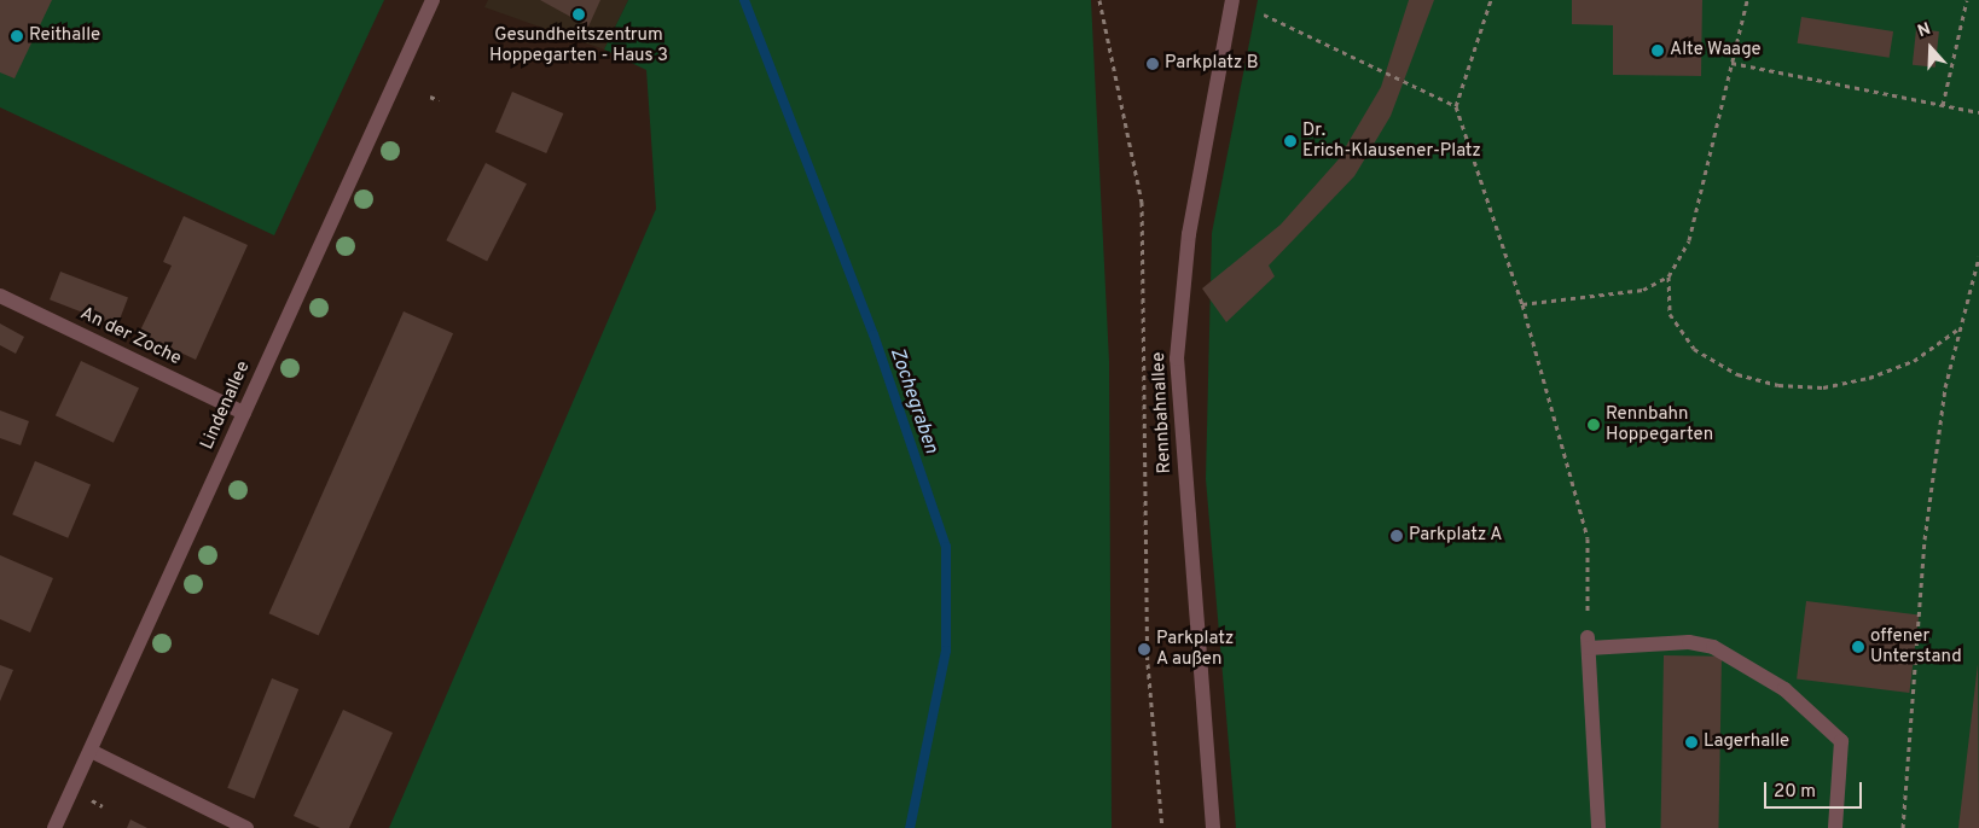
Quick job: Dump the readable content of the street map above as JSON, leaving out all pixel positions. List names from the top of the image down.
{
  "streets": {
    "street": ["An der Zoche", "Lindenallee", "Rennbahnallee"]
  },
  "crossings": [
    ["An der Zoche", "Lindenallee"]
  ],
  "water": ["Zochegraben"],
  "places": [
    "Gesundheitszentrum Hoppegarten - Haus 3",
    "Reithalle",
    "Alte Waage",
    "Parkplatz B",
    "Dr. Erich-Klausener-Platz",
    "Rennbahn Hoppegarten",
    "Parkplatz A",
    "offener Unterstand",
    "Parkplatz A außen",
    "Lagerhalle"
  ],
  "scale_bar": "20 m",
  "north": "top"
}
